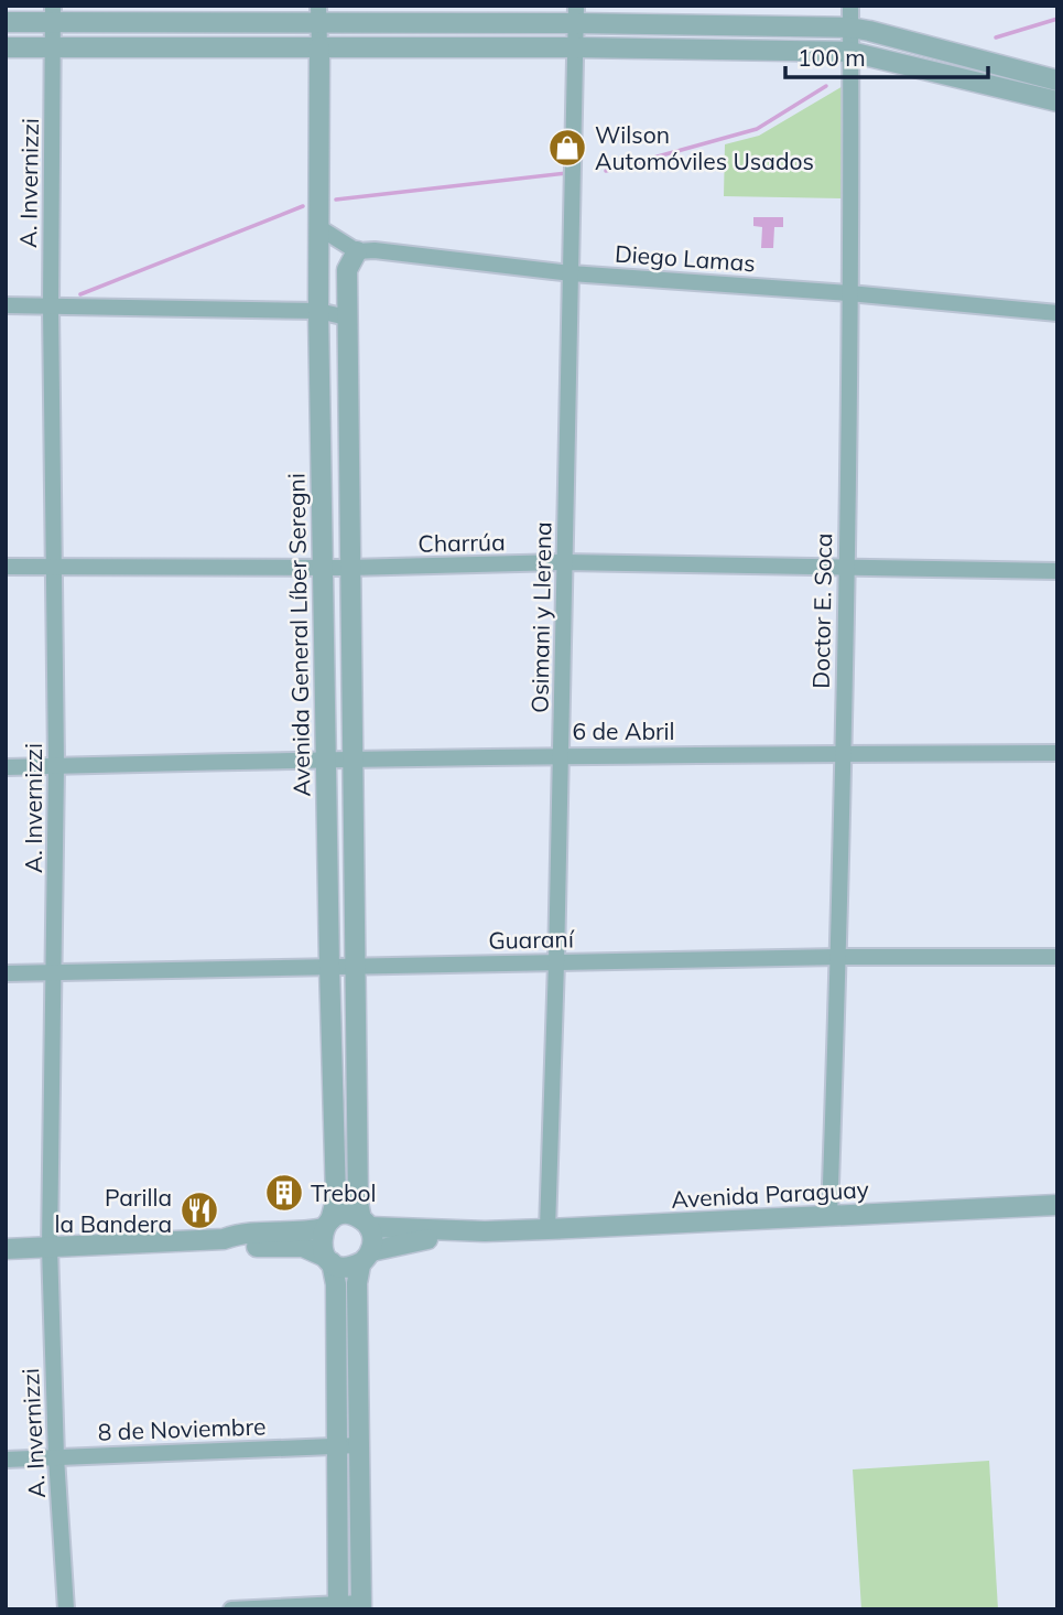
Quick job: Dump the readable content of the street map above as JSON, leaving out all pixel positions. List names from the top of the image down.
{
  "streets": {
    "street": [
      "A. Invernizzi",
      "Diego Lamas",
      "Charrúa",
      "Doctor E. Soca",
      "Osimani y Llerena",
      "Avenida General Líber Seregni",
      "6 de Abril",
      "Guaraní",
      "Avenida Paraguay",
      "8 de Noviembre"
    ]
  },
  "crossings": [
    ["A. Invernizzi", "Charrúa"],
    ["A. Invernizzi", "6 de Abril"],
    ["A. Invernizzi", "Guaraní"],
    ["A. Invernizzi", "8 de Noviembre"],
    ["Diego Lamas", "Doctor E. Soca"],
    ["Diego Lamas", "Osimani y Llerena"],
    ["Charrúa", "Doctor E. Soca"],
    ["Charrúa", "Osimani y Llerena"],
    ["Charrúa", "Avenida General Líber Seregni"],
    ["Doctor E. Soca", "6 de Abril"],
    ["Doctor E. Soca", "Guaraní"],
    ["Doctor E. Soca", "Avenida Paraguay"],
    ["Osimani y Llerena", "6 de Abril"],
    ["Osimani y Llerena", "Guaraní"],
    ["Osimani y Llerena", "Avenida Paraguay"],
    ["Avenida General Líber Seregni", "6 de Abril"],
    ["Avenida General Líber Seregni", "Guaraní"],
    ["Avenida General Líber Seregni", "Avenida Paraguay"]
  ],
  "places": {
    "shop": ["Wilson Automóviles Usados"],
    "building": ["Trebol"],
    "restaurant": ["Parilla la Bandera"]
  },
  "scale_bar": "100 m"
}
